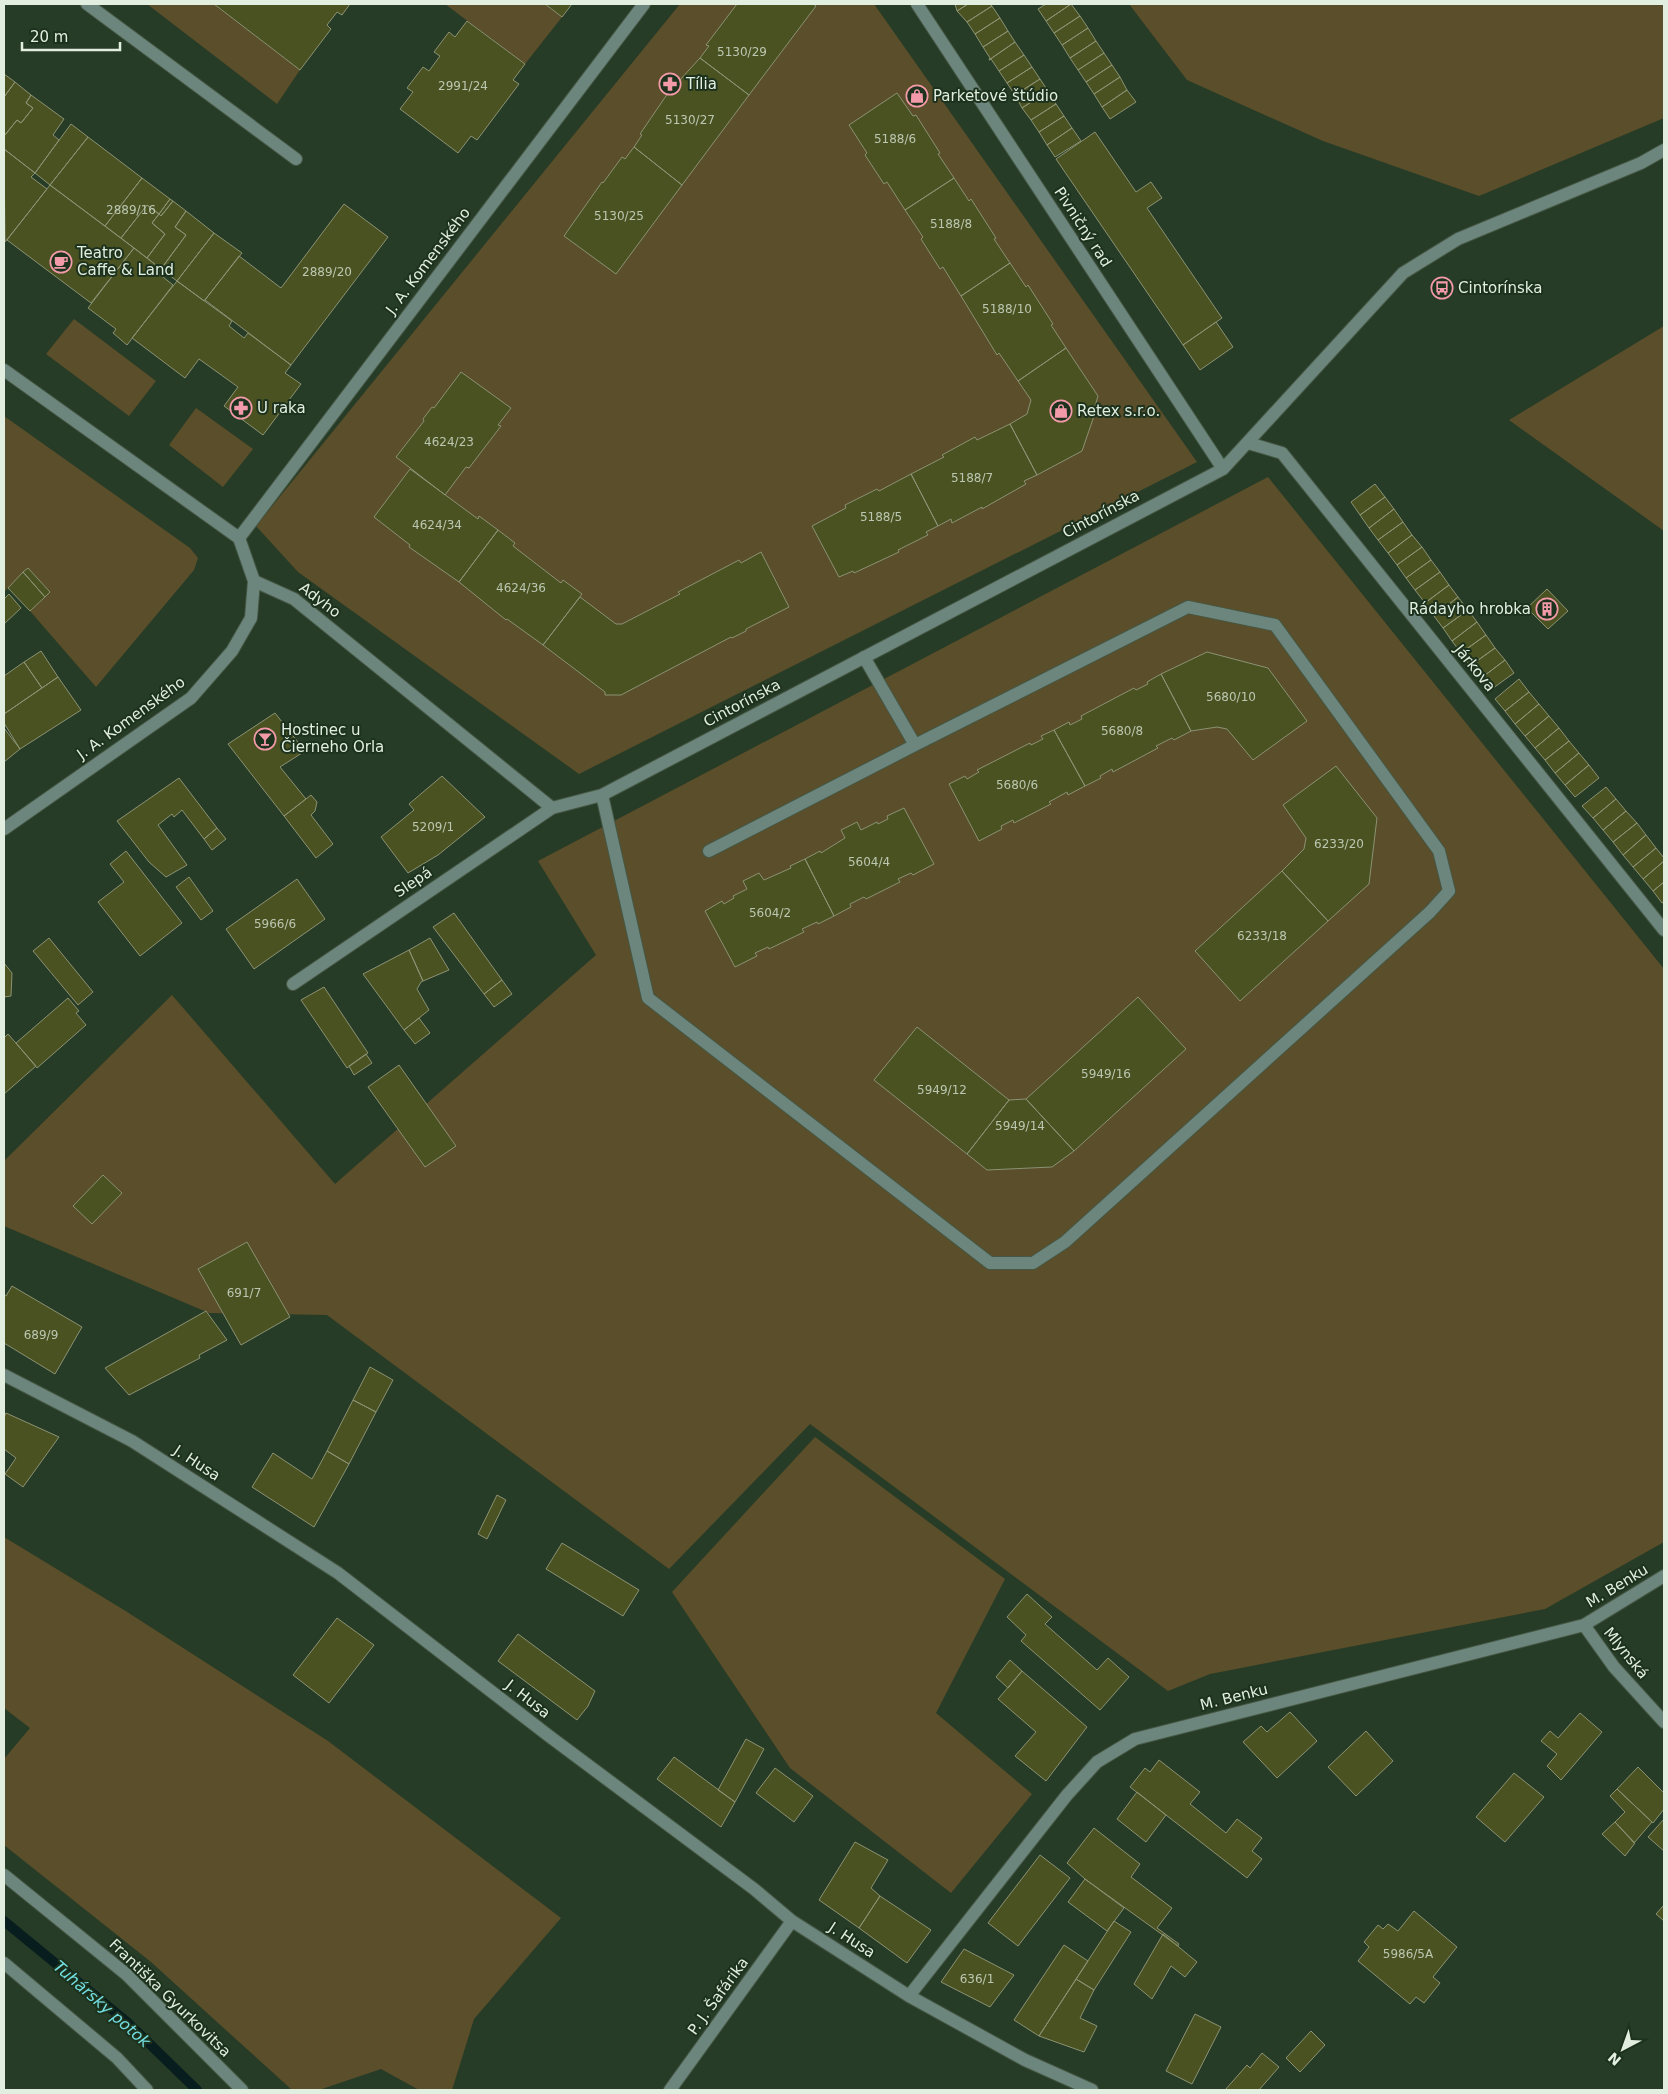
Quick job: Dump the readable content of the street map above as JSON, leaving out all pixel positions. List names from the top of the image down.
{
  "streets": {
    "street": [
      "Pivničný rad",
      "J. A. Komenského",
      "Cintorínska",
      "Adyho",
      "Járkova",
      "Slepá",
      "J. Husa",
      "M. Benku",
      "Mlynská",
      "P. J. Šafárika",
      "Františka Gyurkovitsa"
    ]
  },
  "crossings": [
    ["Pivničný rad", "Cintorínska"],
    ["J. A. Komenského", "Adyho"],
    ["Cintorínska", "Adyho"],
    ["Cintorínska", "Járkova"],
    ["Cintorínska", "Slepá"],
    ["Adyho", "Slepá"],
    ["J. Husa", "M. Benku"],
    ["J. Husa", "P. J. Šafárika"],
    ["M. Benku", "Mlynská"]
  ],
  "water": ["Tuhársky potok"],
  "places": {
    "pharmacy": ["Tília", "U raka"],
    "shop": ["Parketové štúdio", "Retex s.r.o."],
    "cafe": ["Teatro Caffe & Land"],
    "bus stop": ["Cintorínska"],
    "building": ["Rádayho hrobka"],
    "bar": ["Hostinec u Čierneho Orla"]
  },
  "house_numbers": [
    "5130/29",
    "2991/24",
    "5130/27",
    "5188/6",
    "2889/16",
    "5130/25",
    "5188/8",
    "2889/20",
    "5188/10",
    "4624/23",
    "5188/7",
    "5188/5",
    "4624/34",
    "4624/36",
    "5680/10",
    "5680/8",
    "5680/6",
    "5209/1",
    "6233/20",
    "5604/4",
    "5604/2",
    "5966/6",
    "6233/18",
    "5949/16",
    "5949/12",
    "5949/14",
    "691/7",
    "689/9",
    "5986/5A",
    "636/1"
  ],
  "scale_bar": "20 m",
  "north": "bottom left"
}
